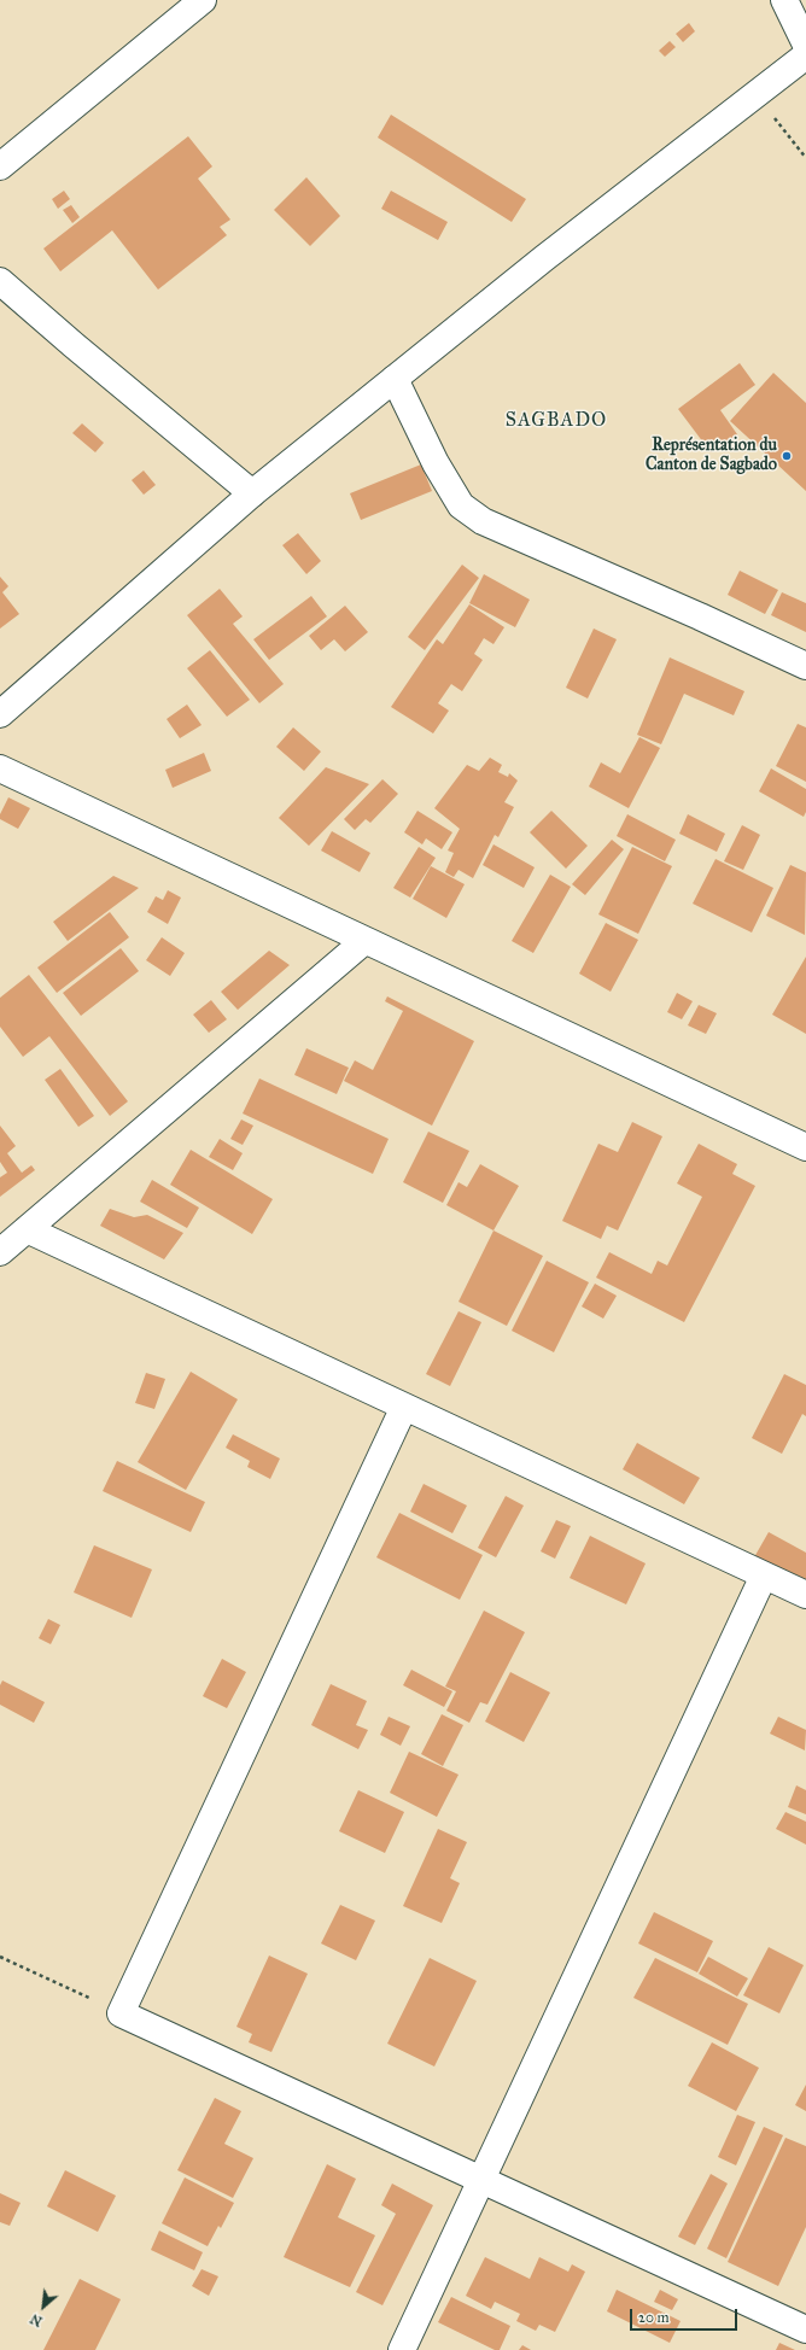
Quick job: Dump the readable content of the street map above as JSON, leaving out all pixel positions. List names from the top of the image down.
{
  "districts": ["SAGBADO"],
  "places": ["Représentation du Canton de Sagbado"],
  "scale_bar": "20 m",
  "north": "bottom left"
}
